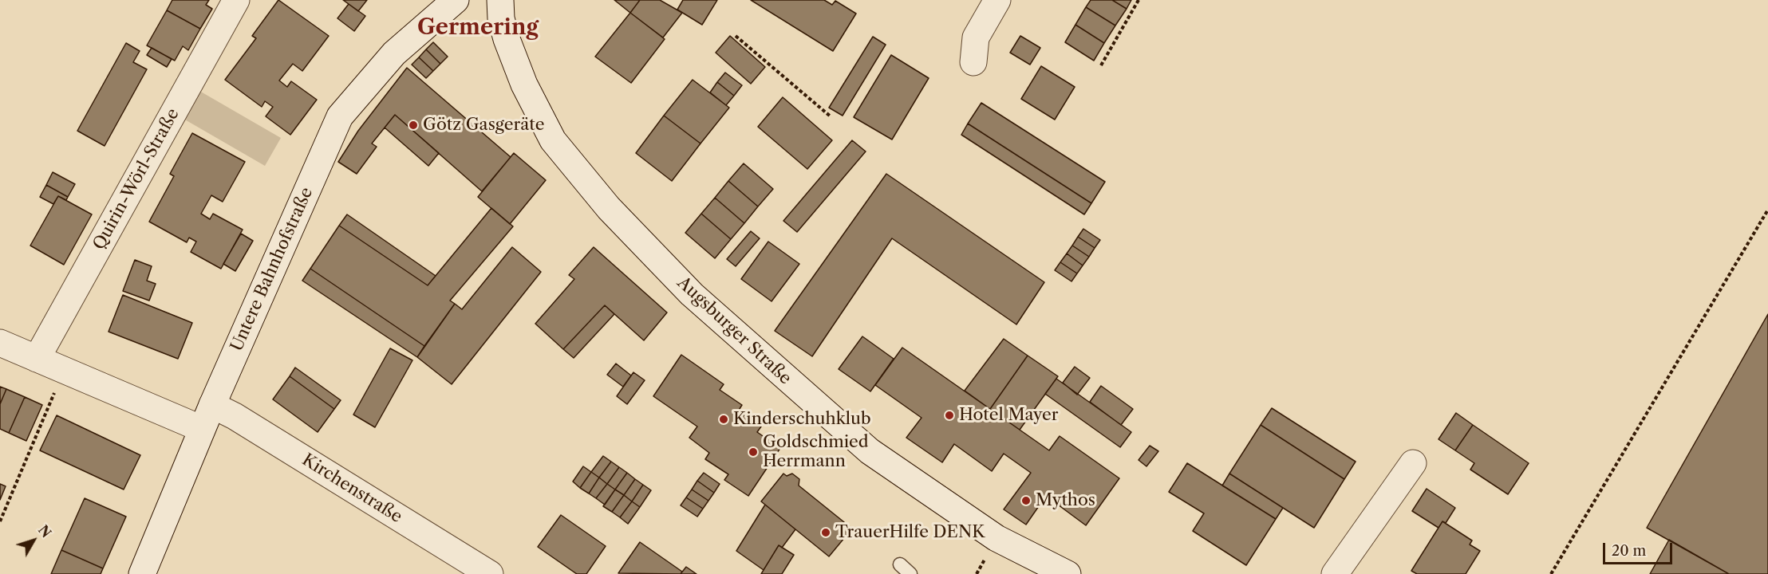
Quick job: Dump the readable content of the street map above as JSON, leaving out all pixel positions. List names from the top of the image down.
{
  "streets": {
    "street": [
      "Quirin-Wörl-Straße",
      "Untere Bahnhofstraße",
      "Augsburger Straße",
      "Kirchenstraße"
    ]
  },
  "crossings": [
    ["Untere Bahnhofstraße", "Kirchenstraße"]
  ],
  "districts": ["Germering"],
  "places": [
    "Götz Gasgeräte",
    "Hotel Mayer",
    "Kinderschuhklub",
    "Goldschmied Herrmann",
    "Mythos",
    "TrauerHilfe DENK"
  ],
  "scale_bar": "20 m",
  "north": "top right"
}
